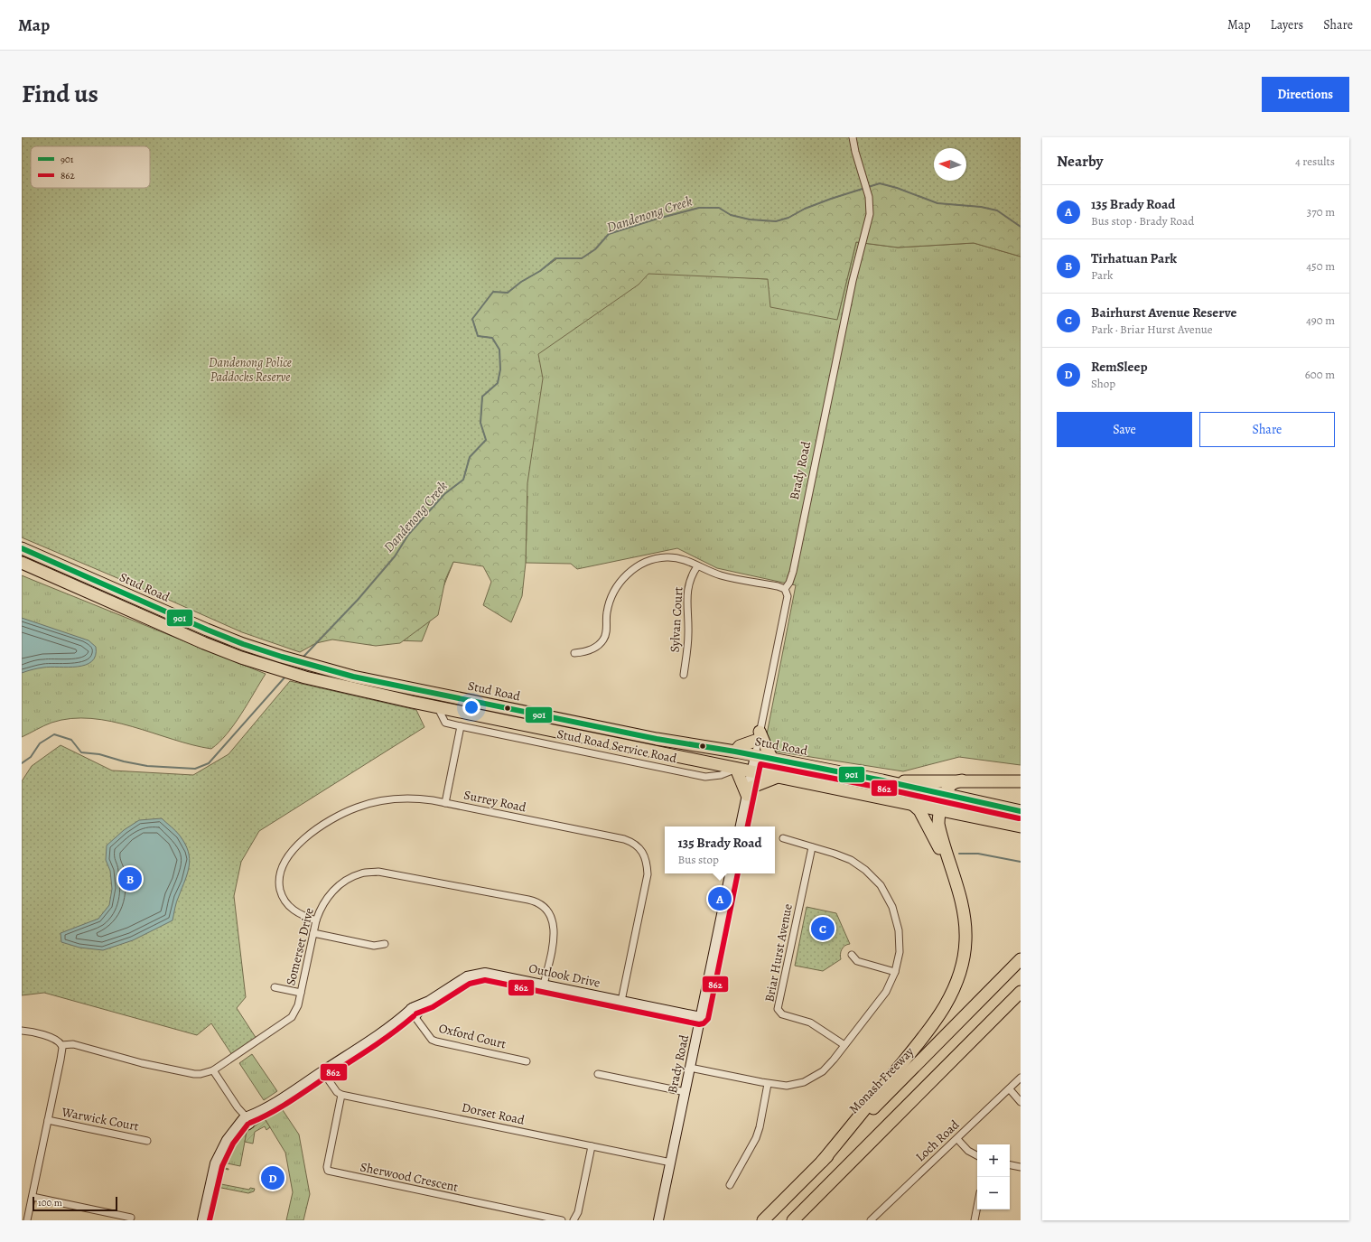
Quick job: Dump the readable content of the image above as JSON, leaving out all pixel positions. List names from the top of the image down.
{
  "streets": {
    "highway": ["Stud Road", "Monash Freeway"],
    "street": [
      "Brady Road",
      "Sylvan Court",
      "Stud Road Service Road",
      "Surrey Road",
      "Somerset Drive",
      "Briar Hurst Avenue",
      "Outlook Drive",
      "Oxford Court",
      "Dorset Road",
      "Warwick Court",
      "Loch Road",
      "Sherwood Crescent"
    ]
  },
  "crossings": [
    ["Brady Road", "Outlook Drive"],
    ["Brady Road", "Dorset Road"],
    ["Stud Road", "Stud Road Service Road"],
    ["Surrey Road", "Somerset Drive"],
    ["Surrey Road", "Outlook Drive"],
    ["Somerset Drive", "Outlook Drive"],
    ["Outlook Drive", "Oxford Court"],
    ["Dorset Road", "Sherwood Crescent"]
  ],
  "water": ["Dandenong Creek"],
  "parks": ["Dandenong Police Paddocks Reserve"],
  "lines": ["transit line 901", "transit line 862"],
  "legend": ["901", "862"],
  "scale_bar": "100 m",
  "north": "left",
  "page": {
    "header": "Map",
    "nav": ["Map", "Layers", "Share"],
    "title": "Find us",
    "buttons": [
      "Directions",
      ["Save", "Share"]
    ],
    "heading": ["Nearby", "4 results"],
    "list": [
      {
        "mark": "A",
        "name": "135 Brady Road",
        "note": "Bus stop · Brady Road",
        "value": "370 m"
      },
      {
        "mark": "B",
        "name": "Tirhatuan Park",
        "note": "Park",
        "value": "450 m"
      },
      {
        "mark": "C",
        "name": "Bairhurst Avenue Reserve",
        "note": "Park · Briar Hurst Avenue",
        "value": "490 m"
      },
      {
        "mark": "D",
        "name": "RemSleep",
        "note": "Shop",
        "value": "600 m"
      }
    ],
    "popup": ["135 Brady Road", "Bus stop"],
    "pins": [
      "B",
      "A",
      "C",
      "D"
    ],
    "map_buttons": ["+", "−"],
    "scale": "100 m"
  }
}
